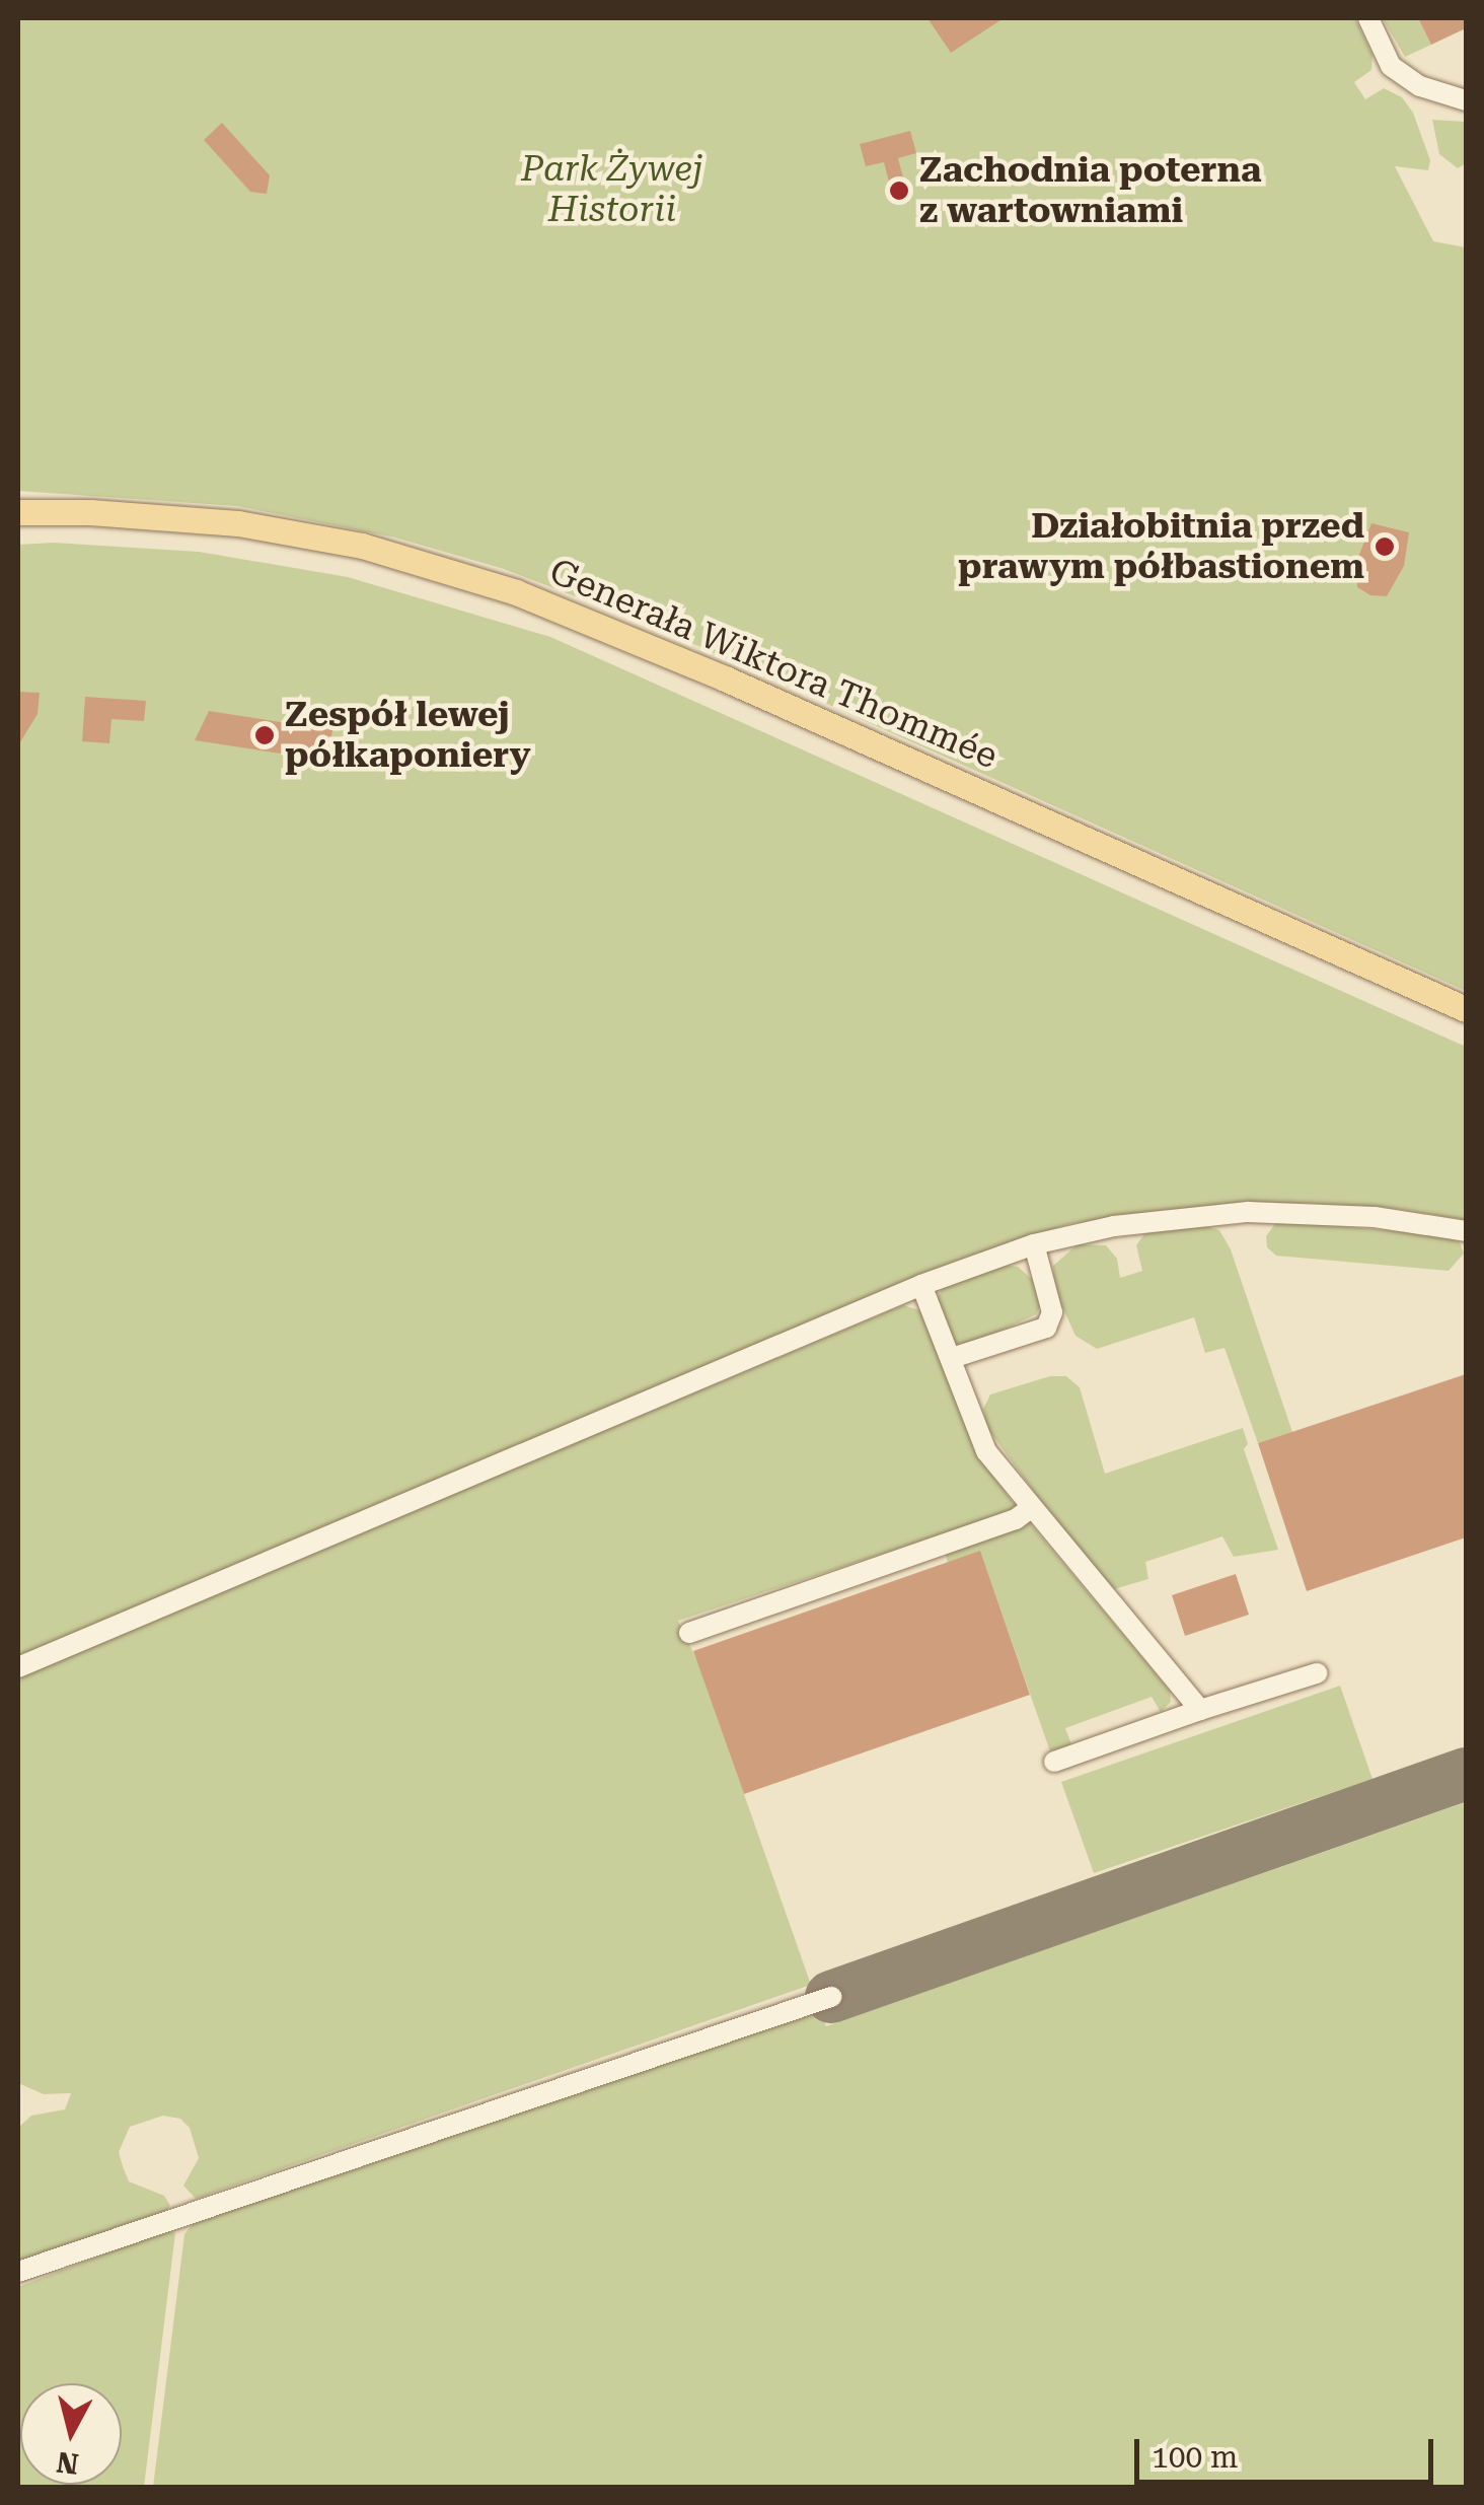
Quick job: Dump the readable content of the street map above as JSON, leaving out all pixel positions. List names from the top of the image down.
{
  "streets": {
    "main road": ["Generała Wiktora Thommée"]
  },
  "parks": ["Park Żywej Historii"],
  "places": ["Zachodnia poterna z wartowniami", "Działobitnia przed prawym półbastionem", "Zespół lewej półkaponiery"],
  "scale_bar": "100 m",
  "north": "bottom"
}
